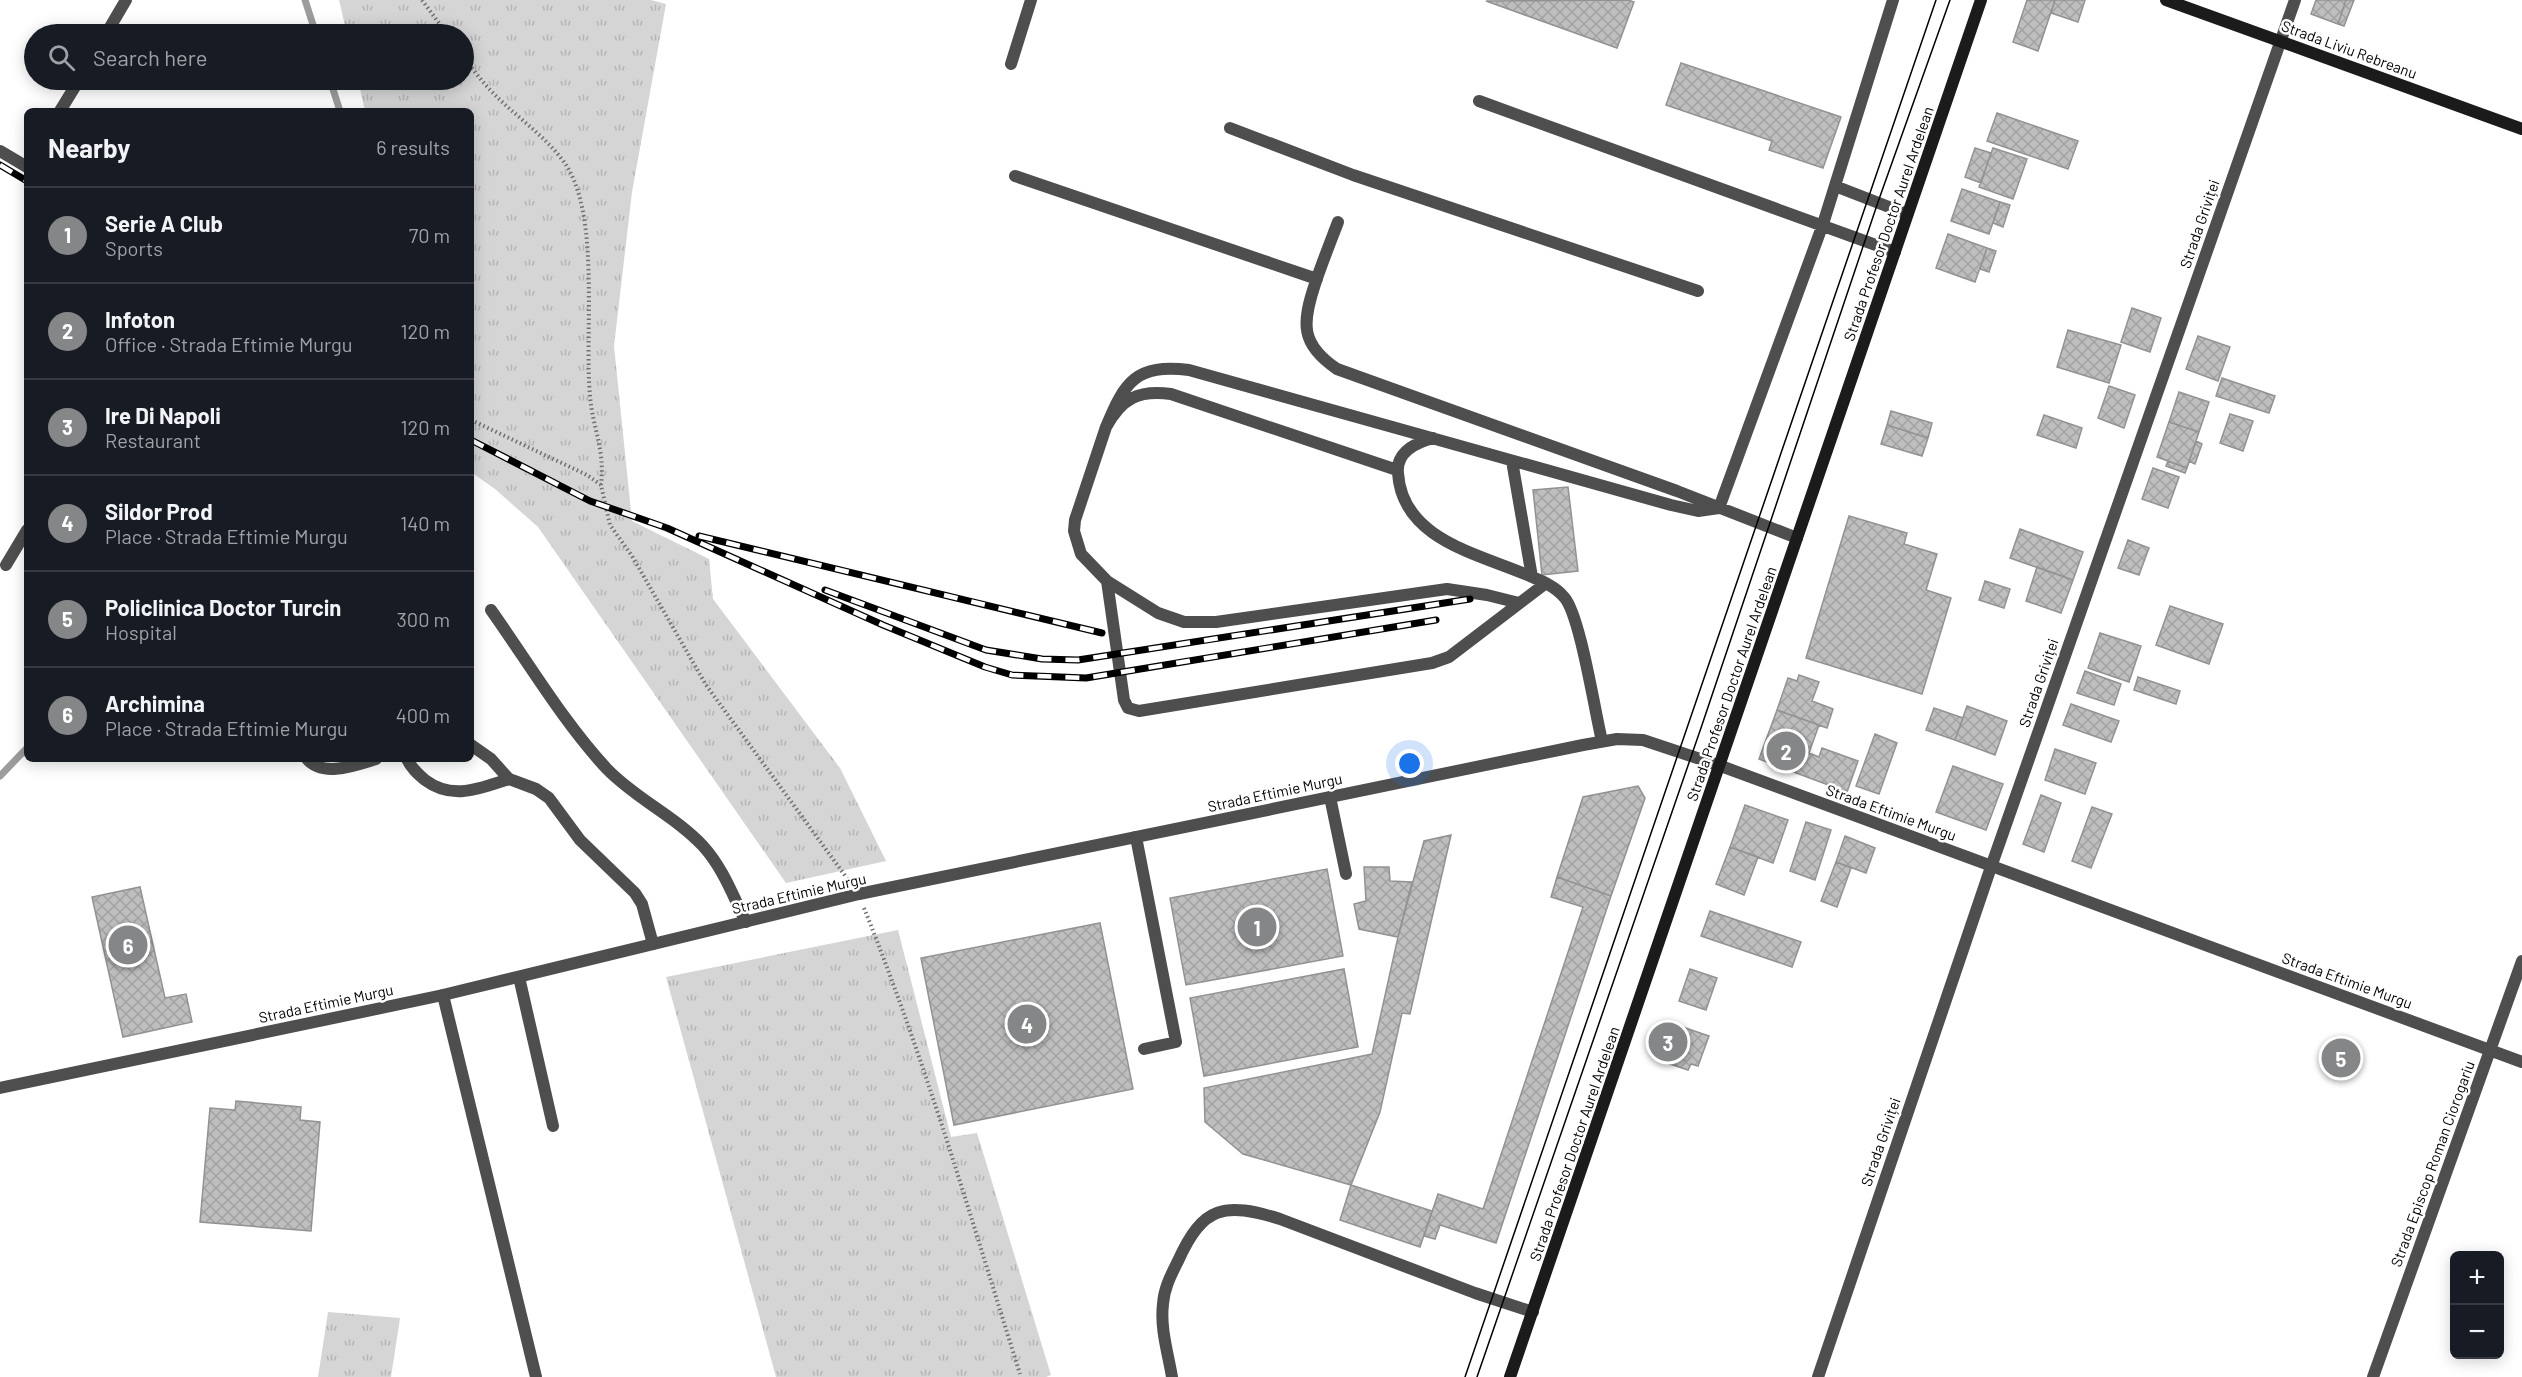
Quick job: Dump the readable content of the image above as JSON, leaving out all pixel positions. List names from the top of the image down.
{
  "streets": {
    "main road": ["Strada Liviu Rebreanu", "Strada Profesor Doctor Aurel Ardelean"],
    "street": ["Strada Griviței", "Strada Eftimie Murgu", "Strada Episcop Roman Ciorogariu"]
  },
  "crossings": [
    ["Strada Liviu Rebreanu", "Strada Griviței"],
    ["Strada Profesor Doctor Aurel Ardelean", "Strada Eftimie Murgu"],
    ["Strada Griviței", "Strada Eftimie Murgu"],
    ["Strada Eftimie Murgu", "Strada Episcop Roman Ciorogariu"]
  ],
  "page": {
    "search": "Search here",
    "heading": ["Nearby", "6 results"],
    "list": [
      {
        "mark": "1",
        "name": "Serie A Club",
        "note": "Sports",
        "value": "70 m"
      },
      {
        "mark": "2",
        "name": "Infoton",
        "note": "Office · Strada Eftimie Murgu",
        "value": "120 m"
      },
      {
        "mark": "3",
        "name": "Ire Di Napoli",
        "note": "Restaurant",
        "value": "120 m"
      },
      {
        "mark": "4",
        "name": "Sildor Prod",
        "note": "Place · Strada Eftimie Murgu",
        "value": "140 m"
      },
      {
        "mark": "5",
        "name": "Policlinica Doctor Turcin",
        "note": "Hospital",
        "value": "300 m"
      },
      {
        "mark": "6",
        "name": "Archimina",
        "note": "Place · Strada Eftimie Murgu",
        "value": "400 m"
      }
    ],
    "pins": [
      "2",
      "1",
      "6",
      "4",
      "3",
      "5"
    ],
    "map_buttons": ["+", "−"]
  }
}
